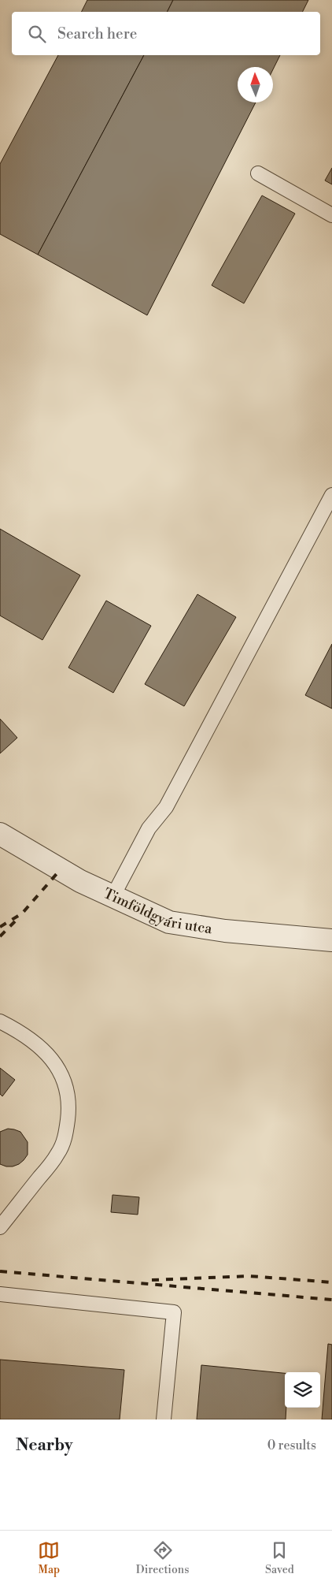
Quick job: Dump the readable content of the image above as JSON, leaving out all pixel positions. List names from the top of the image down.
{
  "streets": {
    "street": ["Timföldgyári utca"]
  },
  "north": "top",
  "page": {
    "search": "Search here",
    "heading": ["Nearby", "0 results"],
    "nav": ["Map", "Directions", "Saved"]
  }
}
